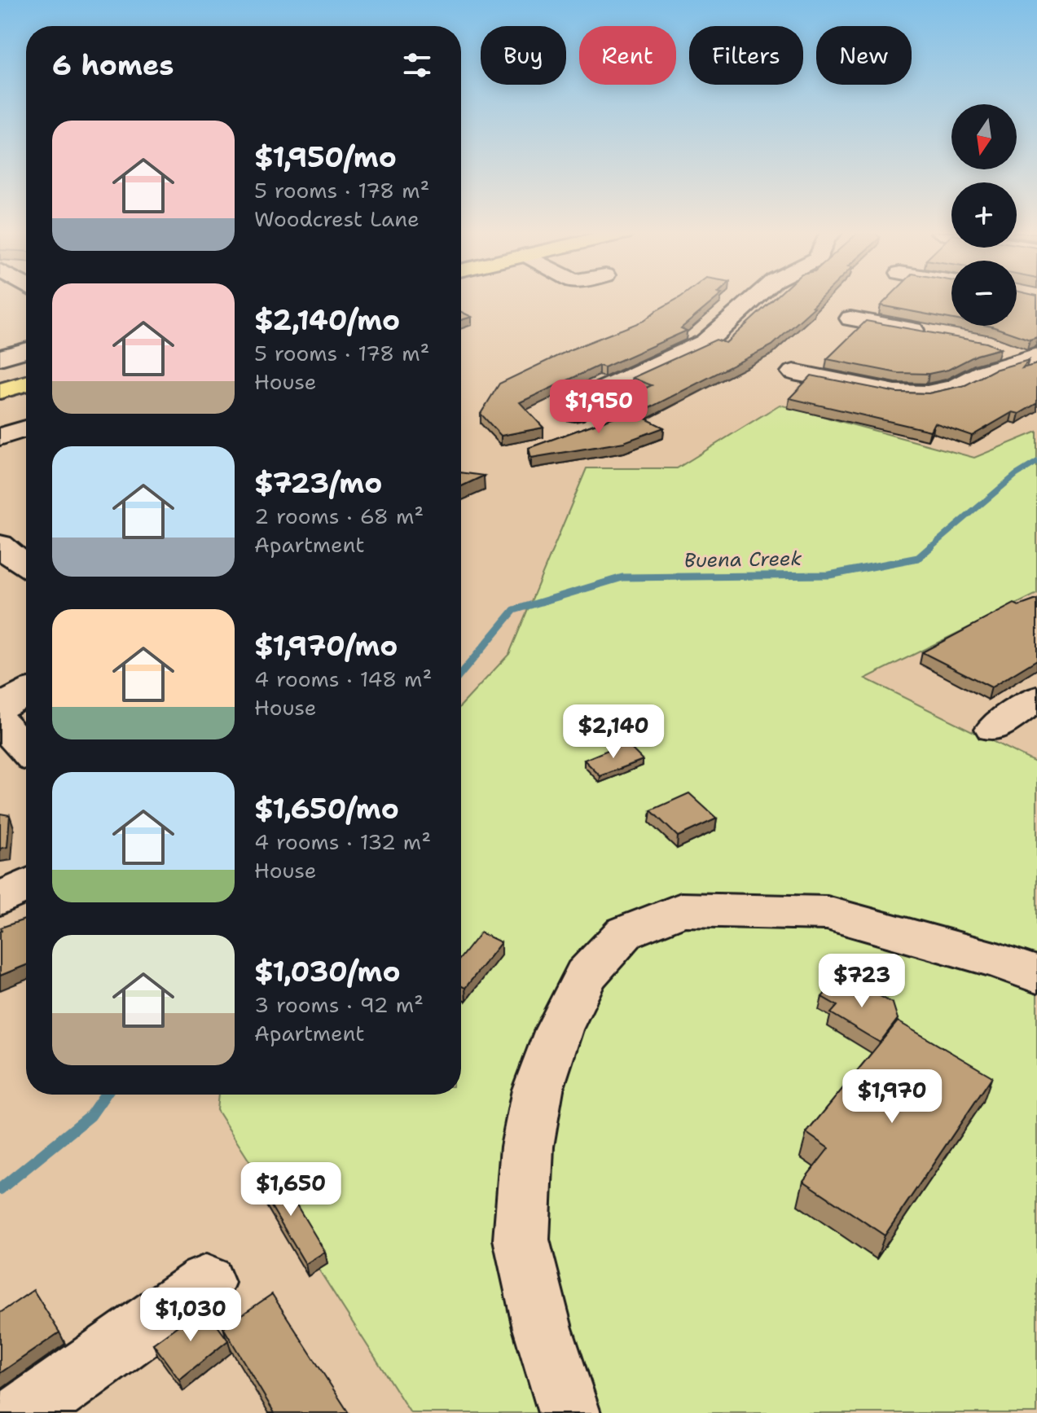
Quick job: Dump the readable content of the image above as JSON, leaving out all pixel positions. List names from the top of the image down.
{
  "water": ["Buena Creek"],
  "north": "bottom",
  "page": {
    "chip": [
      "Buy",
      "Rent",
      "Filters",
      "New"
    ],
    "heading": "6 homes",
    "map_buttons": ["+", "−"],
    "list": [
      {
        "name": "$1,950/mo",
        "note": "5 rooms · 178 m² · Woodcrest Lane"
      },
      {
        "name": "$2,140/mo",
        "note": "5 rooms · 178 m² · House"
      },
      {
        "name": "$723/mo",
        "note": "2 rooms · 68 m² · Apartment"
      },
      {
        "name": "$1,970/mo",
        "note": "4 rooms · 148 m² · House"
      },
      {
        "name": "$1,650/mo",
        "note": "4 rooms · 132 m² · House"
      },
      {
        "name": "$1,030/mo",
        "note": "3 rooms · 92 m² · Apartment"
      }
    ],
    "price": [
      "$1,950",
      "$2,140",
      "$723",
      "$1,970",
      "$1,650",
      "$1,030"
    ]
  }
}
